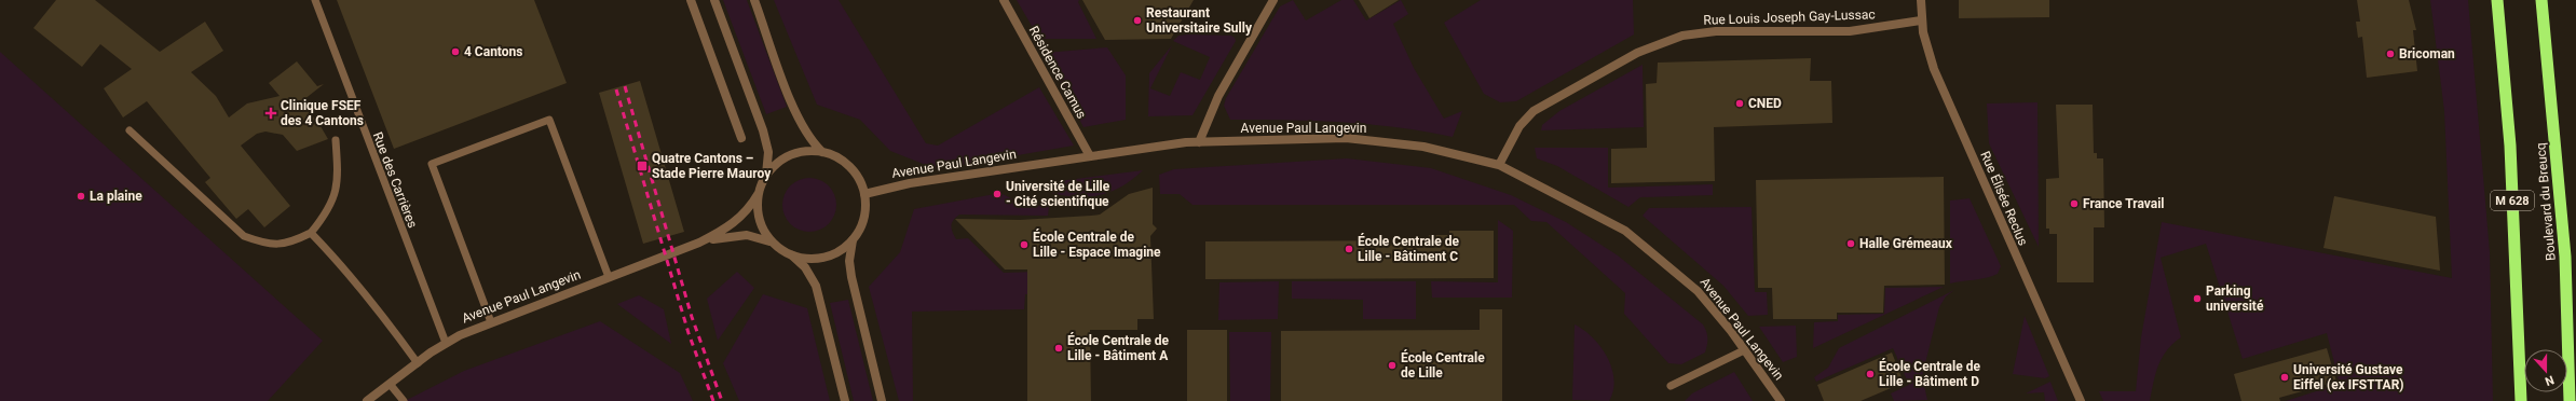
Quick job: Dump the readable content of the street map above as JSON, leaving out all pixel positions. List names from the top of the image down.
{
  "streets": {
    "highway": ["M 628", "Boulevard du Breucq"],
    "street": [
      "Rue Louis Joseph Gay-Lussac",
      "Résidence Camus",
      "Avenue Paul Langevin",
      "Rue Élisée Reclus"
    ],
    "lane": ["Rue des Carrières"]
  },
  "crossings": [
    ["Rue Louis Joseph Gay-Lussac", "Avenue Paul Langevin"],
    ["Rue Louis Joseph Gay-Lussac", "Rue Élisée Reclus"],
    ["Résidence Camus", "Avenue Paul Langevin"],
    ["Avenue Paul Langevin", "Rue des Carrières"]
  ],
  "places": {
    "other": [
      "Restaurant Universitaire Sully",
      "4 Cantons",
      "Bricoman",
      "CNED",
      "Université de Lille ‐ Cité scientifique",
      "La plaine",
      "France Travail",
      "Halle Grémeaux",
      "École Centrale de Lille - Espace Imagine",
      "École Centrale de Lille - Bâtiment C",
      "Parking université",
      "École Centrale de Lille - Bâtiment A",
      "École Centrale de Lille",
      "École Centrale de Lille - Bâtiment D",
      "Université Gustave Eiffel (ex IFSTTAR)"
    ],
    "health": ["Clinique FSEF des 4 Cantons"],
    "transit": ["Quatre Cantons – Stade Pierre Mauroy"]
  },
  "north": "bottom"
}
